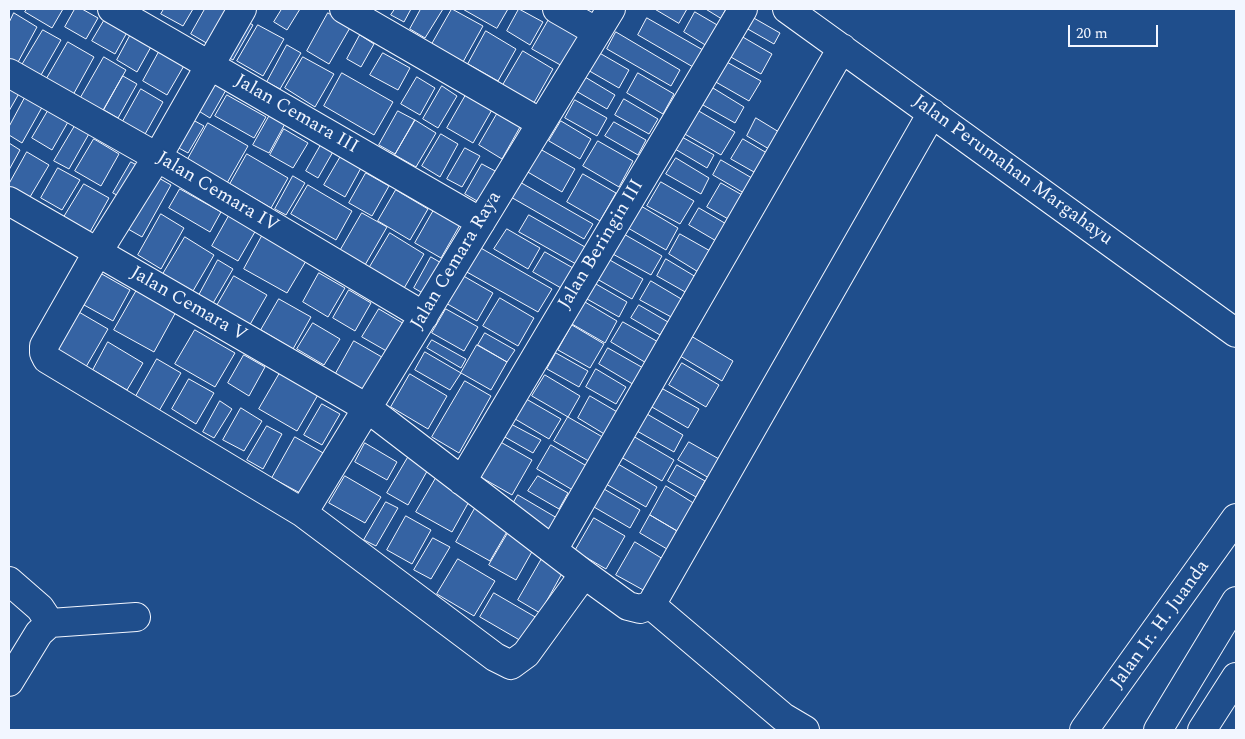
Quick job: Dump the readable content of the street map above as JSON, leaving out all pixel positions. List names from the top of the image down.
{
  "streets": {
    "main road": [
      "Jalan Cemara III",
      "Jalan Perumahan Margahayu",
      "Jalan Cemara IV",
      "Jalan Beringin III",
      "Jalan Cemara Raya",
      "Jalan Cemara V",
      "Jalan Ir. H. Juanda"
    ]
  },
  "crossings": [
    ["Jalan Cemara III", "Jalan Cemara Raya"],
    ["Jalan Cemara IV", "Jalan Cemara Raya"],
    ["Jalan Beringin III", "Jalan Cemara V"],
    ["Jalan Cemara Raya", "Jalan Cemara V"]
  ],
  "scale_bar": "20 m"
}
